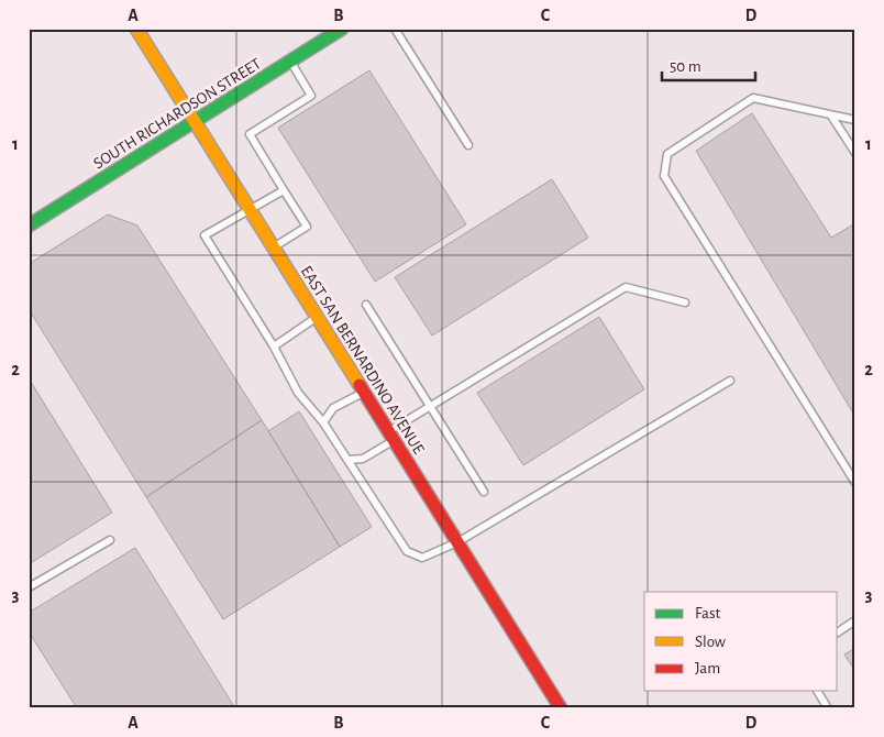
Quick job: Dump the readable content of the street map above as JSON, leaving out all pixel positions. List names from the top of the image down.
{
  "streets": {
    "main road": ["SOUTH RICHARDSON STREET", "EAST SAN BERNARDINO AVENUE"]
  },
  "crossings": [
    ["SOUTH RICHARDSON STREET", "EAST SAN BERNARDINO AVENUE"]
  ],
  "legend": ["Fast", "Slow", "Jam"],
  "scale_bar": "50 m",
  "grid": {
    "columns": [
      "A",
      "B",
      "C",
      "D"
    ],
    "rows": ["1", "2", "3"]
  }
}
